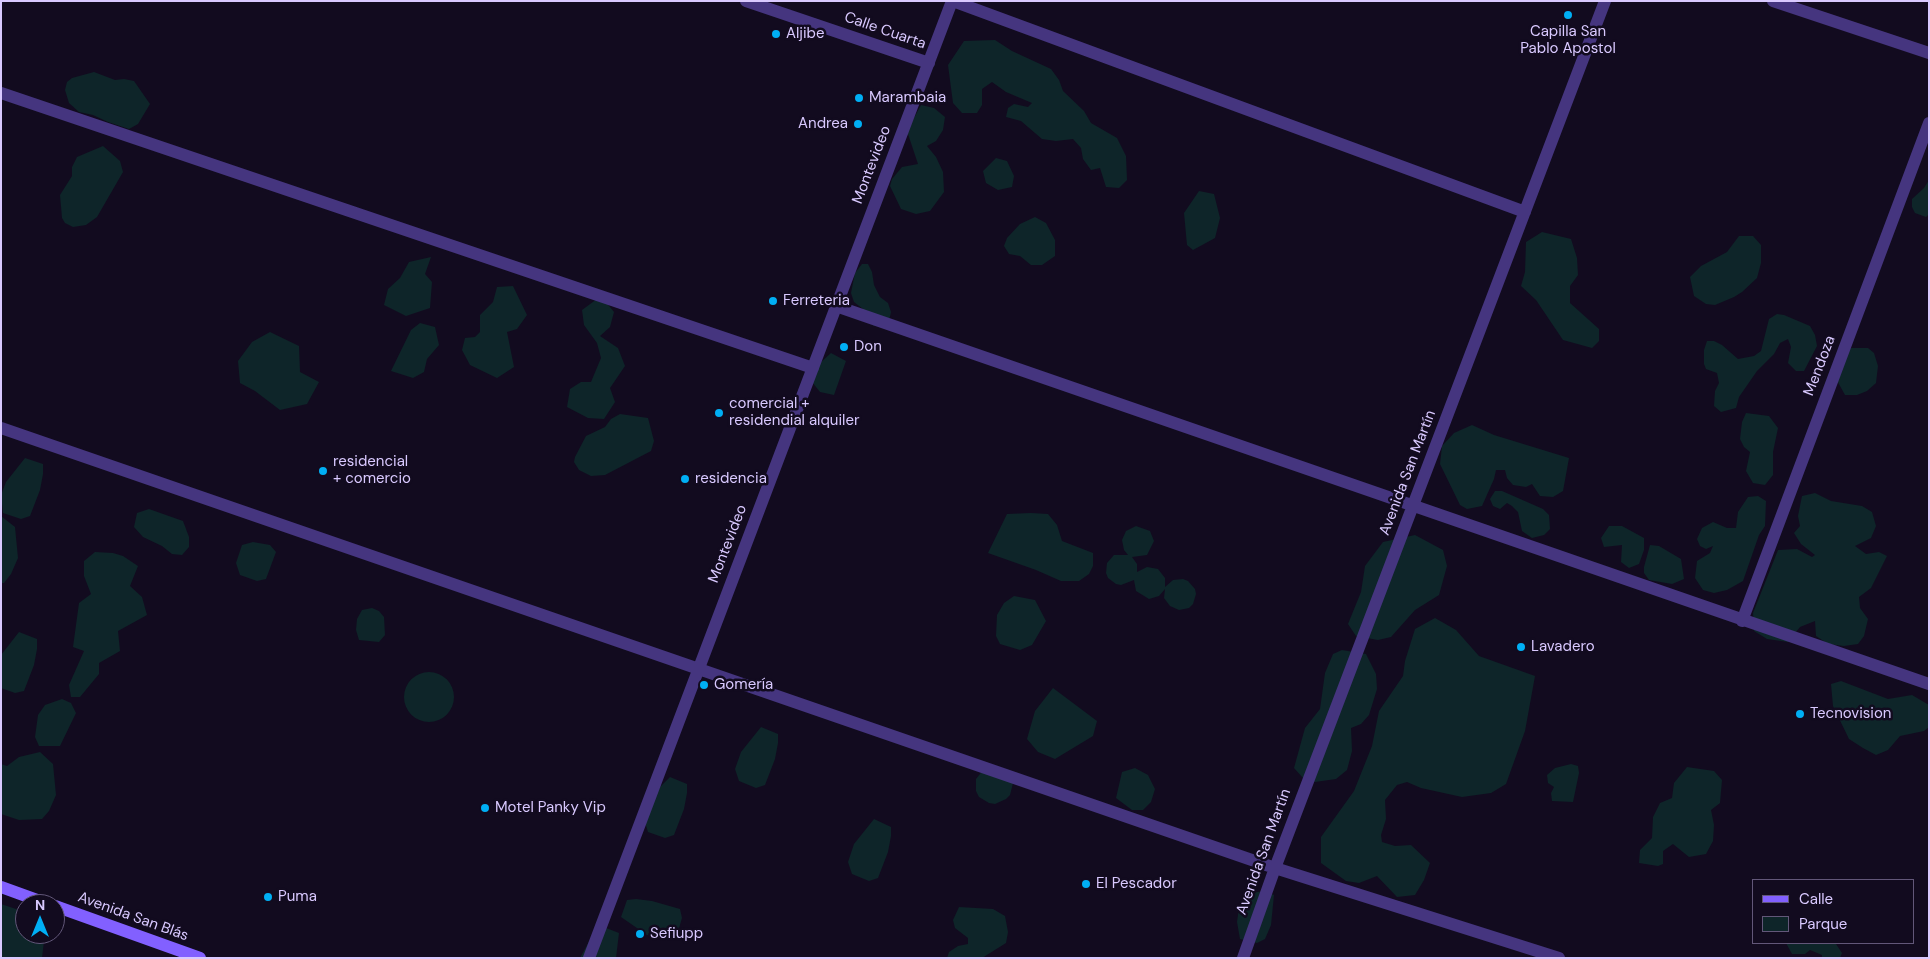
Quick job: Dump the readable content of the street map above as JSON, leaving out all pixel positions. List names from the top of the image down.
{
  "streets": {
    "street": [
      "Calle Cuarta",
      "Montevideo",
      "Mendoza",
      "Avenida San Martín",
      "Avenida San Blás"
    ]
  },
  "crossings": [
    ["Calle Cuarta", "Montevideo"]
  ],
  "places": [
    "Capilla San Pablo Apostol",
    "Aljibe",
    "Marambaia",
    "Andrea",
    "Ferreteria",
    "Don",
    "comercial + residendial alquiler",
    "residencial + comercio",
    "residencia",
    "Lavadero",
    "Gomería",
    "Tecnovision",
    "Motel Panky Vip",
    "El Pescador",
    "Puma",
    "Sefiupp"
  ],
  "legend": ["Calle", "Parque"],
  "north": "top"
}
